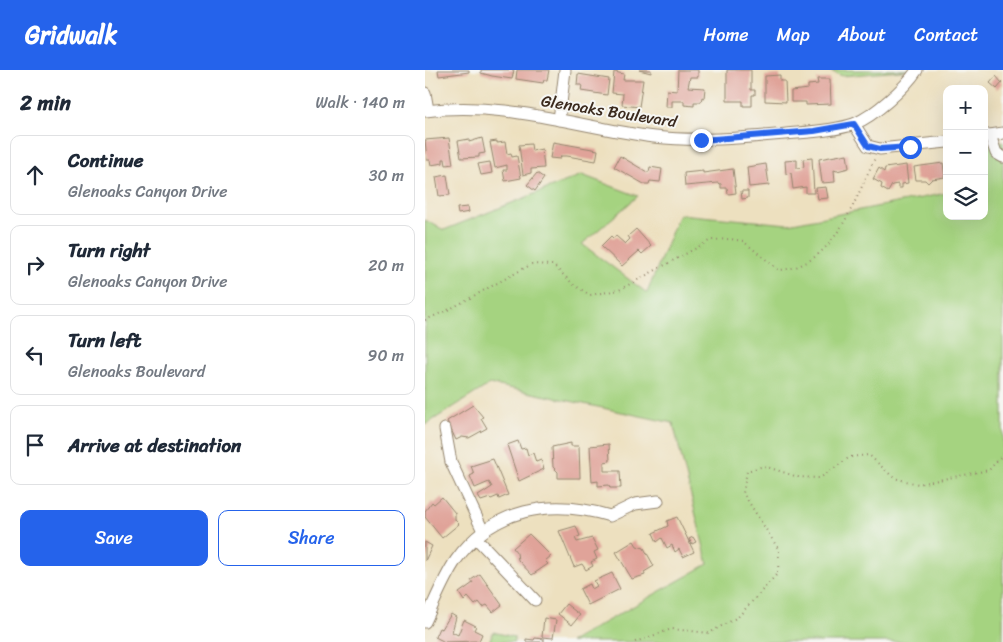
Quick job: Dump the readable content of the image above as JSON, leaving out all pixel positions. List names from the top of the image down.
{
  "streets": {
    "street": ["Glenoaks Boulevard"]
  },
  "page": {
    "header": "Gridwalk",
    "nav": [
      "Home",
      "Map",
      "About",
      "Contact"
    ],
    "heading": ["2 min", "Walk · 140 m"],
    "map_buttons": ["+", "−"],
    "list": [
      ["Continue", "Glenoaks Canyon Drive", "30 m"],
      ["Turn right", "Glenoaks Canyon Drive", "20 m"],
      ["Turn left", "Glenoaks Boulevard", "90 m"],
      "Arrive at destination"
    ],
    "buttons": ["Save", "Share"]
  }
}
